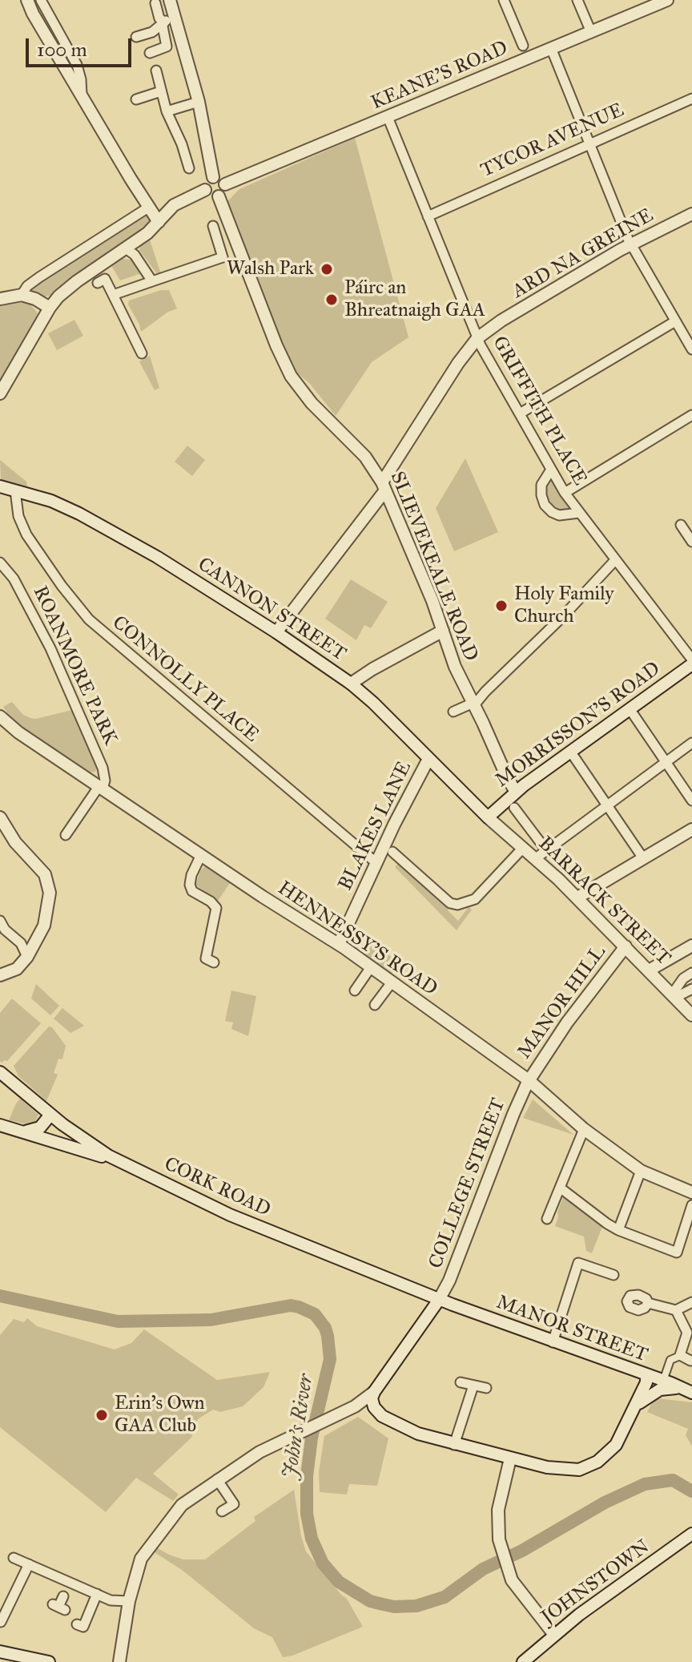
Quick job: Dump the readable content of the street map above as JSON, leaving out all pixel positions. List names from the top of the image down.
{
  "streets": {
    "street": [
      "KEANE'S ROAD",
      "TYCOR AVENUE",
      "ARD NA GREINE",
      "GRIFFITH PLACE",
      "SLIEVEKEALE ROAD",
      "CANNON STREET",
      "ROANMORE PARK",
      "CONNOLLY PLACE",
      "MORRISSON'S ROAD",
      "BLAKES LANE",
      "BARRACK STREET",
      "HENNESSY'S ROAD",
      "MANOR HILL",
      "COLLEGE STREET",
      "CORK ROAD",
      "MANOR STREET",
      "JOHNSTOWN"
    ]
  },
  "crossings": [
    ["KEANE'S ROAD", "GRIFFITH PLACE"],
    ["KEANE'S ROAD", "SLIEVEKEALE ROAD"],
    ["TYCOR AVENUE", "GRIFFITH PLACE"],
    ["ARD NA GREINE", "GRIFFITH PLACE"],
    ["ARD NA GREINE", "SLIEVEKEALE ROAD"],
    ["ARD NA GREINE", "CANNON STREET"],
    ["GRIFFITH PLACE", "MORRISSON'S ROAD"],
    ["SLIEVEKEALE ROAD", "MORRISSON'S ROAD"],
    ["CANNON STREET", "CONNOLLY PLACE"],
    ["CANNON STREET", "MORRISSON'S ROAD"],
    ["CANNON STREET", "BLAKES LANE"],
    ["CANNON STREET", "BARRACK STREET"],
    ["ROANMORE PARK", "HENNESSY'S ROAD"],
    ["CONNOLLY PLACE", "BLAKES LANE"],
    ["MORRISSON'S ROAD", "BARRACK STREET"],
    ["BLAKES LANE", "HENNESSY'S ROAD"],
    ["BARRACK STREET", "MANOR HILL"],
    ["HENNESSY'S ROAD", "MANOR HILL"],
    ["HENNESSY'S ROAD", "COLLEGE STREET"],
    ["MANOR HILL", "COLLEGE STREET"],
    ["COLLEGE STREET", "CORK ROAD"],
    ["COLLEGE STREET", "MANOR STREET"],
    ["CORK ROAD", "MANOR STREET"]
  ],
  "water": ["John's River"],
  "places": [
    "Walsh Park",
    "Páirc an Bhreatnaigh GAA",
    "Holy Family Church",
    "Erin's Own GAA Club"
  ],
  "scale_bar": "100 m"
}
